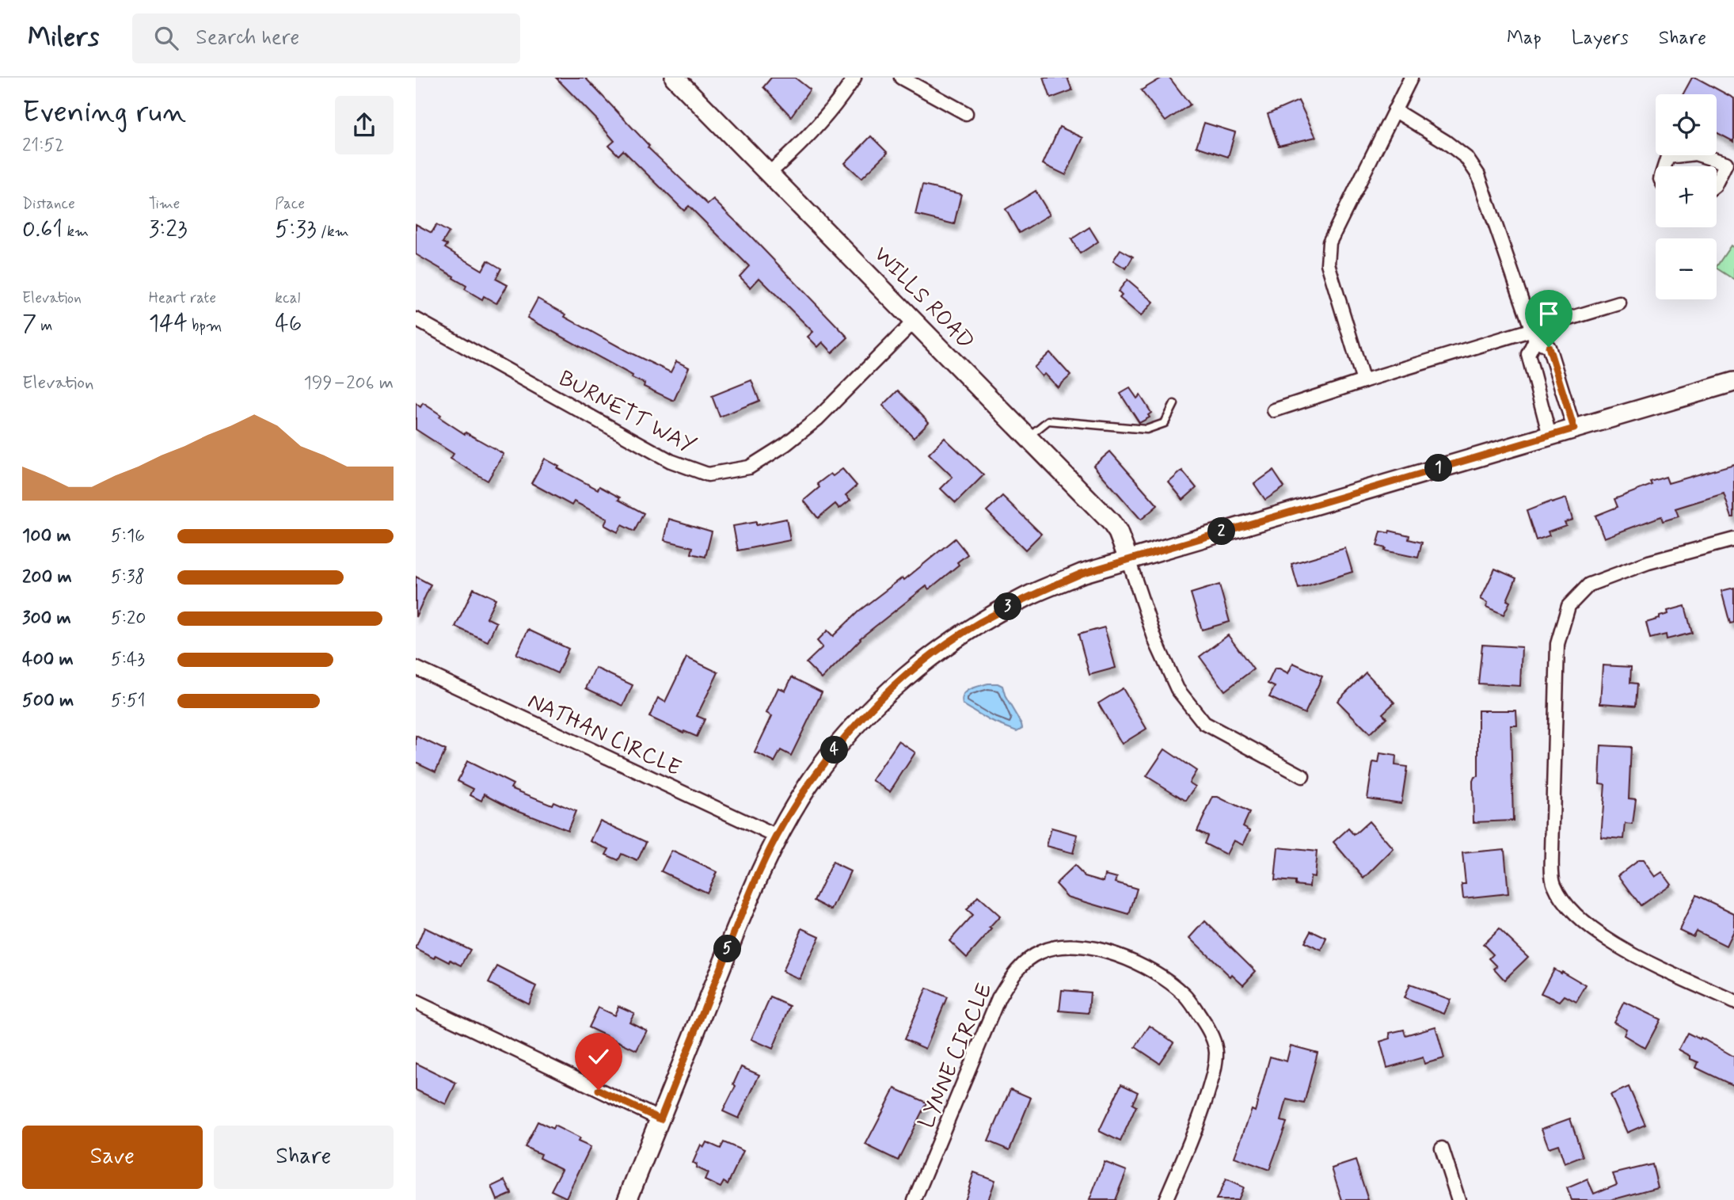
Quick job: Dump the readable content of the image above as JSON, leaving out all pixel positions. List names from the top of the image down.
{
  "streets": {
    "street": [
      "WILLS ROAD",
      "BURNETT WAY",
      "NATHAN CIRCLE",
      "LYNNE CIRCLE"
    ]
  },
  "crossings": [
    ["WILLS ROAD", "BURNETT WAY"]
  ],
  "page": {
    "header": "Milers",
    "search": "Search here",
    "nav": ["Map", "Layers", "Share"],
    "heading": ["Evening run", "21:52"],
    "map_buttons": ["+", "−"],
    "stats": [
      ["Distance", "0.61 km"],
      ["Time", "3:23"],
      ["Pace", "5:33 /km"],
      ["Elevation", "7 m"],
      ["Heart rate", "144 bpm"],
      ["kcal", "46"]
    ],
    "chart": ["Elevation", "199–206 m"],
    "pins": [
      "1",
      "2",
      "3",
      "4",
      "5"
    ],
    "list": [
      {
        "name": "100 m",
        "note": "5:16"
      },
      {
        "name": "200 m",
        "note": "5:38"
      },
      {
        "name": "300 m",
        "note": "5:20"
      },
      {
        "name": "400 m",
        "note": "5:43"
      },
      {
        "name": "500 m",
        "note": "5:51"
      }
    ],
    "buttons": ["Save", "Share"]
  }
}
